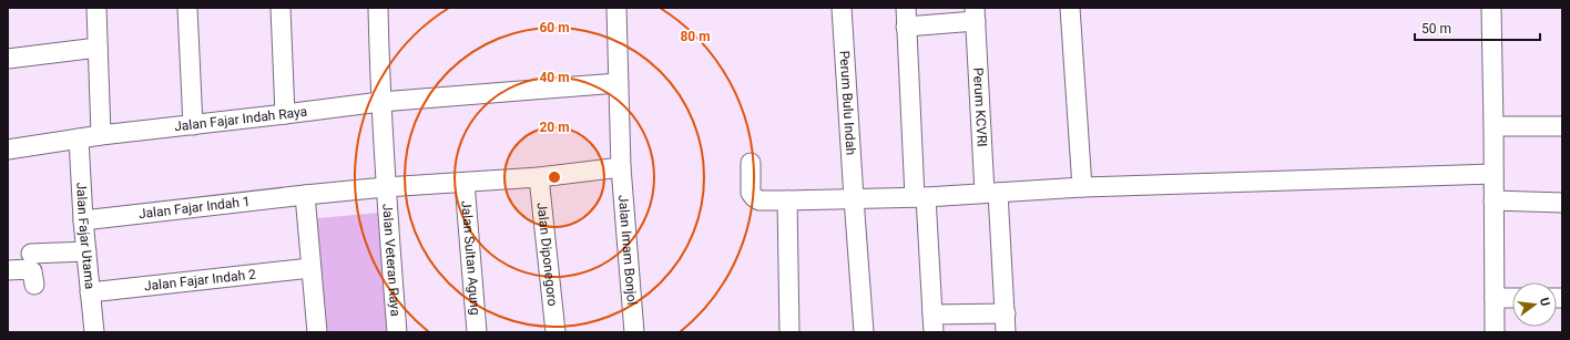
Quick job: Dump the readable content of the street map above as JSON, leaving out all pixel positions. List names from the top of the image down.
{
  "streets": {
    "street": [
      "Perum Bulu Indah",
      "Perum KCVRI",
      "Jalan Fajar Indah Raya",
      "Jalan Fajar Indah 1",
      "Jalan Fajar Utama",
      "Jalan Imam Bonjol",
      "Jalan Diponegoro",
      "Jalan Sultan Agung",
      "Jalan Veteran Raya",
      "Jalan Fajar Indah 2"
    ]
  },
  "crossings": [
    ["Jalan Fajar Indah Raya", "Jalan Fajar Utama"],
    ["Jalan Fajar Indah Raya", "Jalan Imam Bonjol"],
    ["Jalan Fajar Indah Raya", "Jalan Veteran Raya"],
    ["Jalan Fajar Indah 1", "Jalan Fajar Utama"],
    ["Jalan Fajar Indah 1", "Jalan Imam Bonjol"],
    ["Jalan Fajar Indah 1", "Jalan Diponegoro"],
    ["Jalan Fajar Indah 1", "Jalan Sultan Agung"],
    ["Jalan Fajar Indah 1", "Jalan Veteran Raya"],
    ["Jalan Fajar Utama", "Jalan Fajar Indah 2"]
  ],
  "scale_bar": "50 m",
  "north": "right",
  "rings": [
    "60 m",
    "80 m",
    "40 m",
    "20 m"
  ]
}
